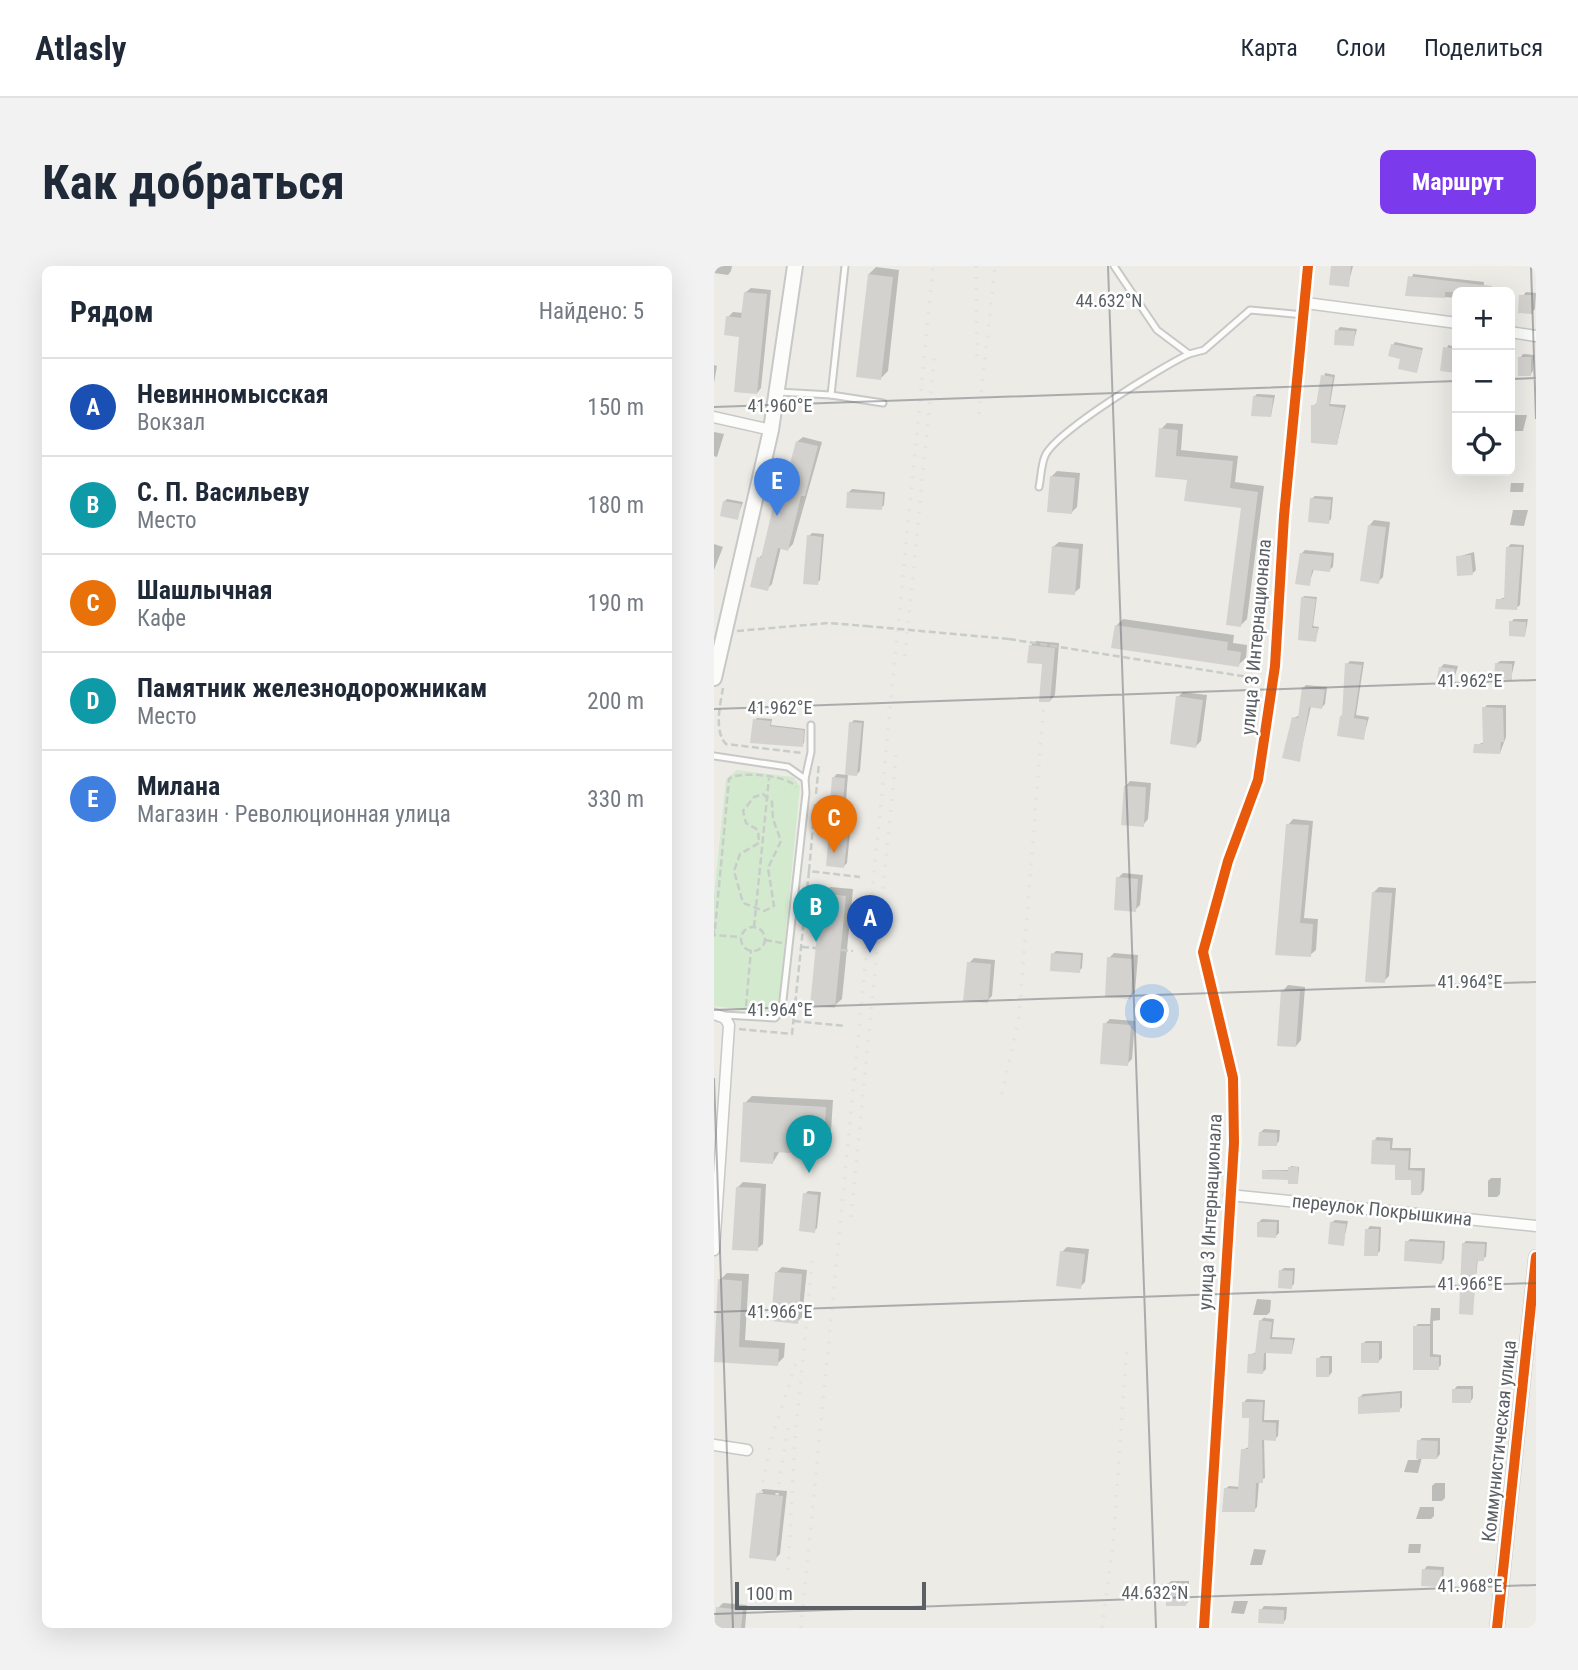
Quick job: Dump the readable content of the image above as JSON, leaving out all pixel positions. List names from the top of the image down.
{
  "streets": {
    "street": ["улица 3 Интернационала", "переулок Покрышкина", "Коммунистическая улица"]
  },
  "crossings": [
    ["улица 3 Интернационала", "переулок Покрышкина"]
  ],
  "scale_bar": "100 m",
  "page": {
    "header": "Atlasly",
    "nav": ["Карта", "Слои", "Поделиться"],
    "buttons": "Маршрут",
    "title": "Как добраться",
    "heading": ["Рядом", "Найдено: 5"],
    "map_buttons": ["+", "−"],
    "list": [
      {
        "mark": "A",
        "name": "Невинномысская",
        "note": "Вокзал",
        "value": "150 m"
      },
      {
        "mark": "B",
        "name": "С. П. Васильеву",
        "note": "Место",
        "value": "180 m"
      },
      {
        "mark": "C",
        "name": "Шашлычная",
        "note": "Кафе",
        "value": "190 m"
      },
      {
        "mark": "D",
        "name": "Памятник железнодорожникам",
        "note": "Место",
        "value": "200 m"
      },
      {
        "mark": "E",
        "name": "Милана",
        "note": "Магазин · Революционная улица",
        "value": "330 m"
      }
    ],
    "pins": [
      "E",
      "C",
      "B",
      "A",
      "D"
    ],
    "scale": "100 m"
  },
  "coordinates": [
    "44.632°N",
    "41.960°E",
    "41.962°E",
    "41.964°E",
    "41.966°E",
    "41.968°E"
  ]
}
